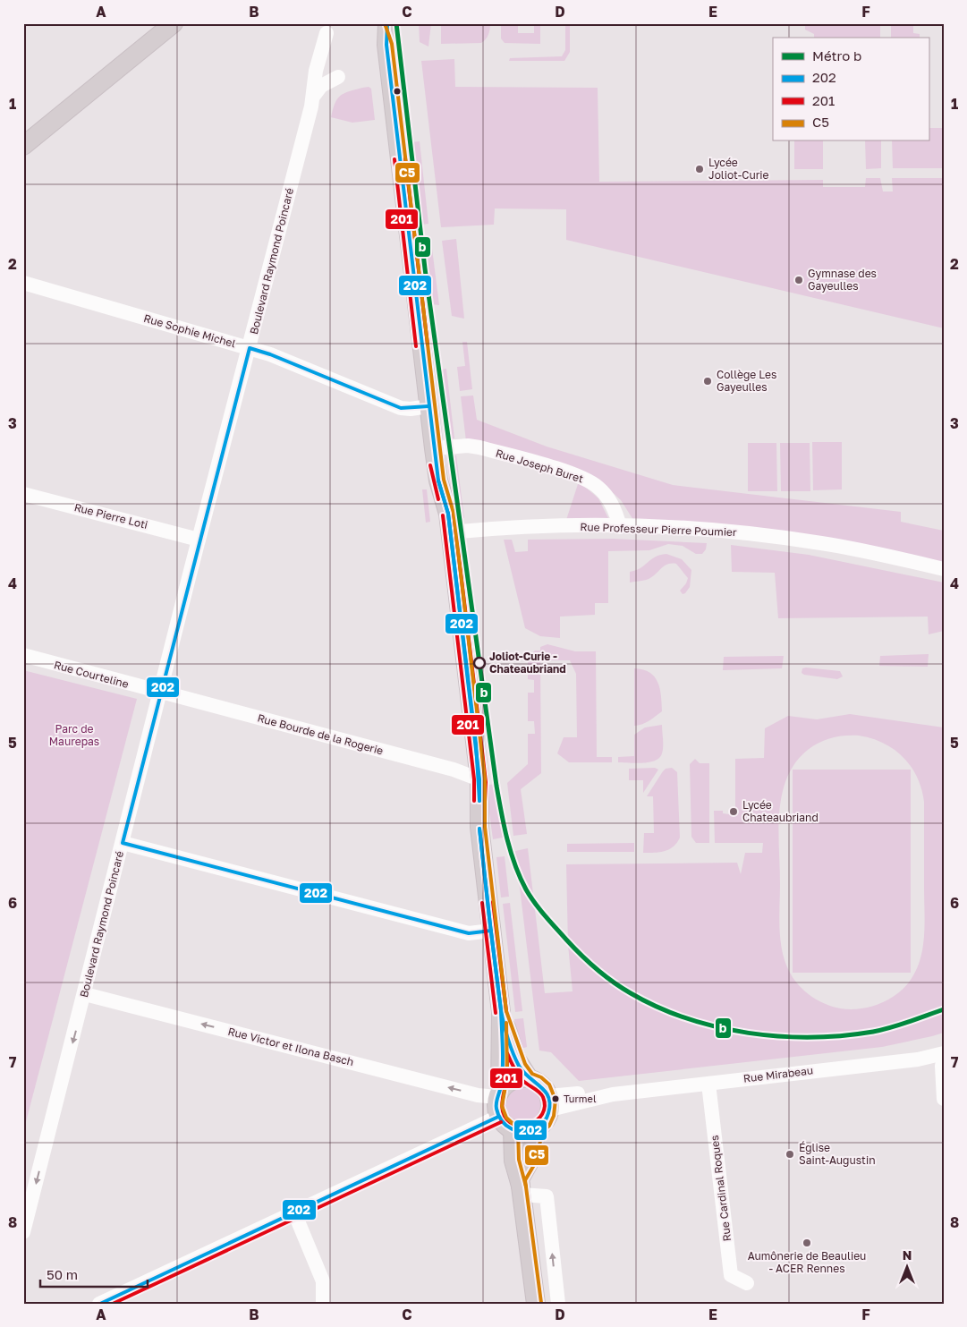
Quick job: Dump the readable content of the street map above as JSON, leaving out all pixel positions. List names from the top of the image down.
{
  "streets": {
    "street": [
      "Boulevard Raymond Poincaré",
      "Rue Sophie Michel",
      "Rue Joseph Buret",
      "Rue Pierre Loti",
      "Rue Professeur Pierre Poumier",
      "Rue Courteline",
      "Rue Bourde de la Rogerie",
      "Rue Victor et Ilona Basch",
      "Rue Mirabeau",
      "Rue Cardinal Roques"
    ]
  },
  "crossings": [
    ["Boulevard Raymond Poincaré", "Rue Sophie Michel"],
    ["Boulevard Raymond Poincaré", "Rue Pierre Loti"],
    ["Boulevard Raymond Poincaré", "Rue Courteline"],
    ["Boulevard Raymond Poincaré", "Rue Bourde de la Rogerie"],
    ["Boulevard Raymond Poincaré", "Rue Victor et Ilona Basch"],
    ["Rue Joseph Buret", "Rue Professeur Pierre Poumier"],
    ["Rue Courteline", "Rue Bourde de la Rogerie"],
    ["Rue Victor et Ilona Basch", "Rue Mirabeau"],
    ["Rue Mirabeau", "Rue Cardinal Roques"]
  ],
  "one_way": ["Rue Victor et Ilona Basch"],
  "parks": ["Parc de Maurepas"],
  "places": [
    "Lycée Joliot-Curie",
    "Gymnase des Gayeulles",
    "Collège Les Gayeulles",
    "Joliot-Curie - Chateaubriand",
    "Lycée Chateaubriand",
    "Turmel",
    "Église Saint-Augustin",
    "Aumônerie de Beaulieu - ACER Rennes"
  ],
  "lines": [
    "metro line b",
    "transit line 202",
    "transit line C5",
    "transit line 201"
  ],
  "legend": [
    "Métro b",
    "202",
    "201",
    "C5"
  ],
  "scale_bar": "50 m",
  "north": "top",
  "grid": {
    "columns": [
      "A",
      "B",
      "C",
      "D",
      "E",
      "F"
    ],
    "rows": [
      "1",
      "2",
      "3",
      "4",
      "5",
      "6",
      "7",
      "8"
    ]
  }
}
